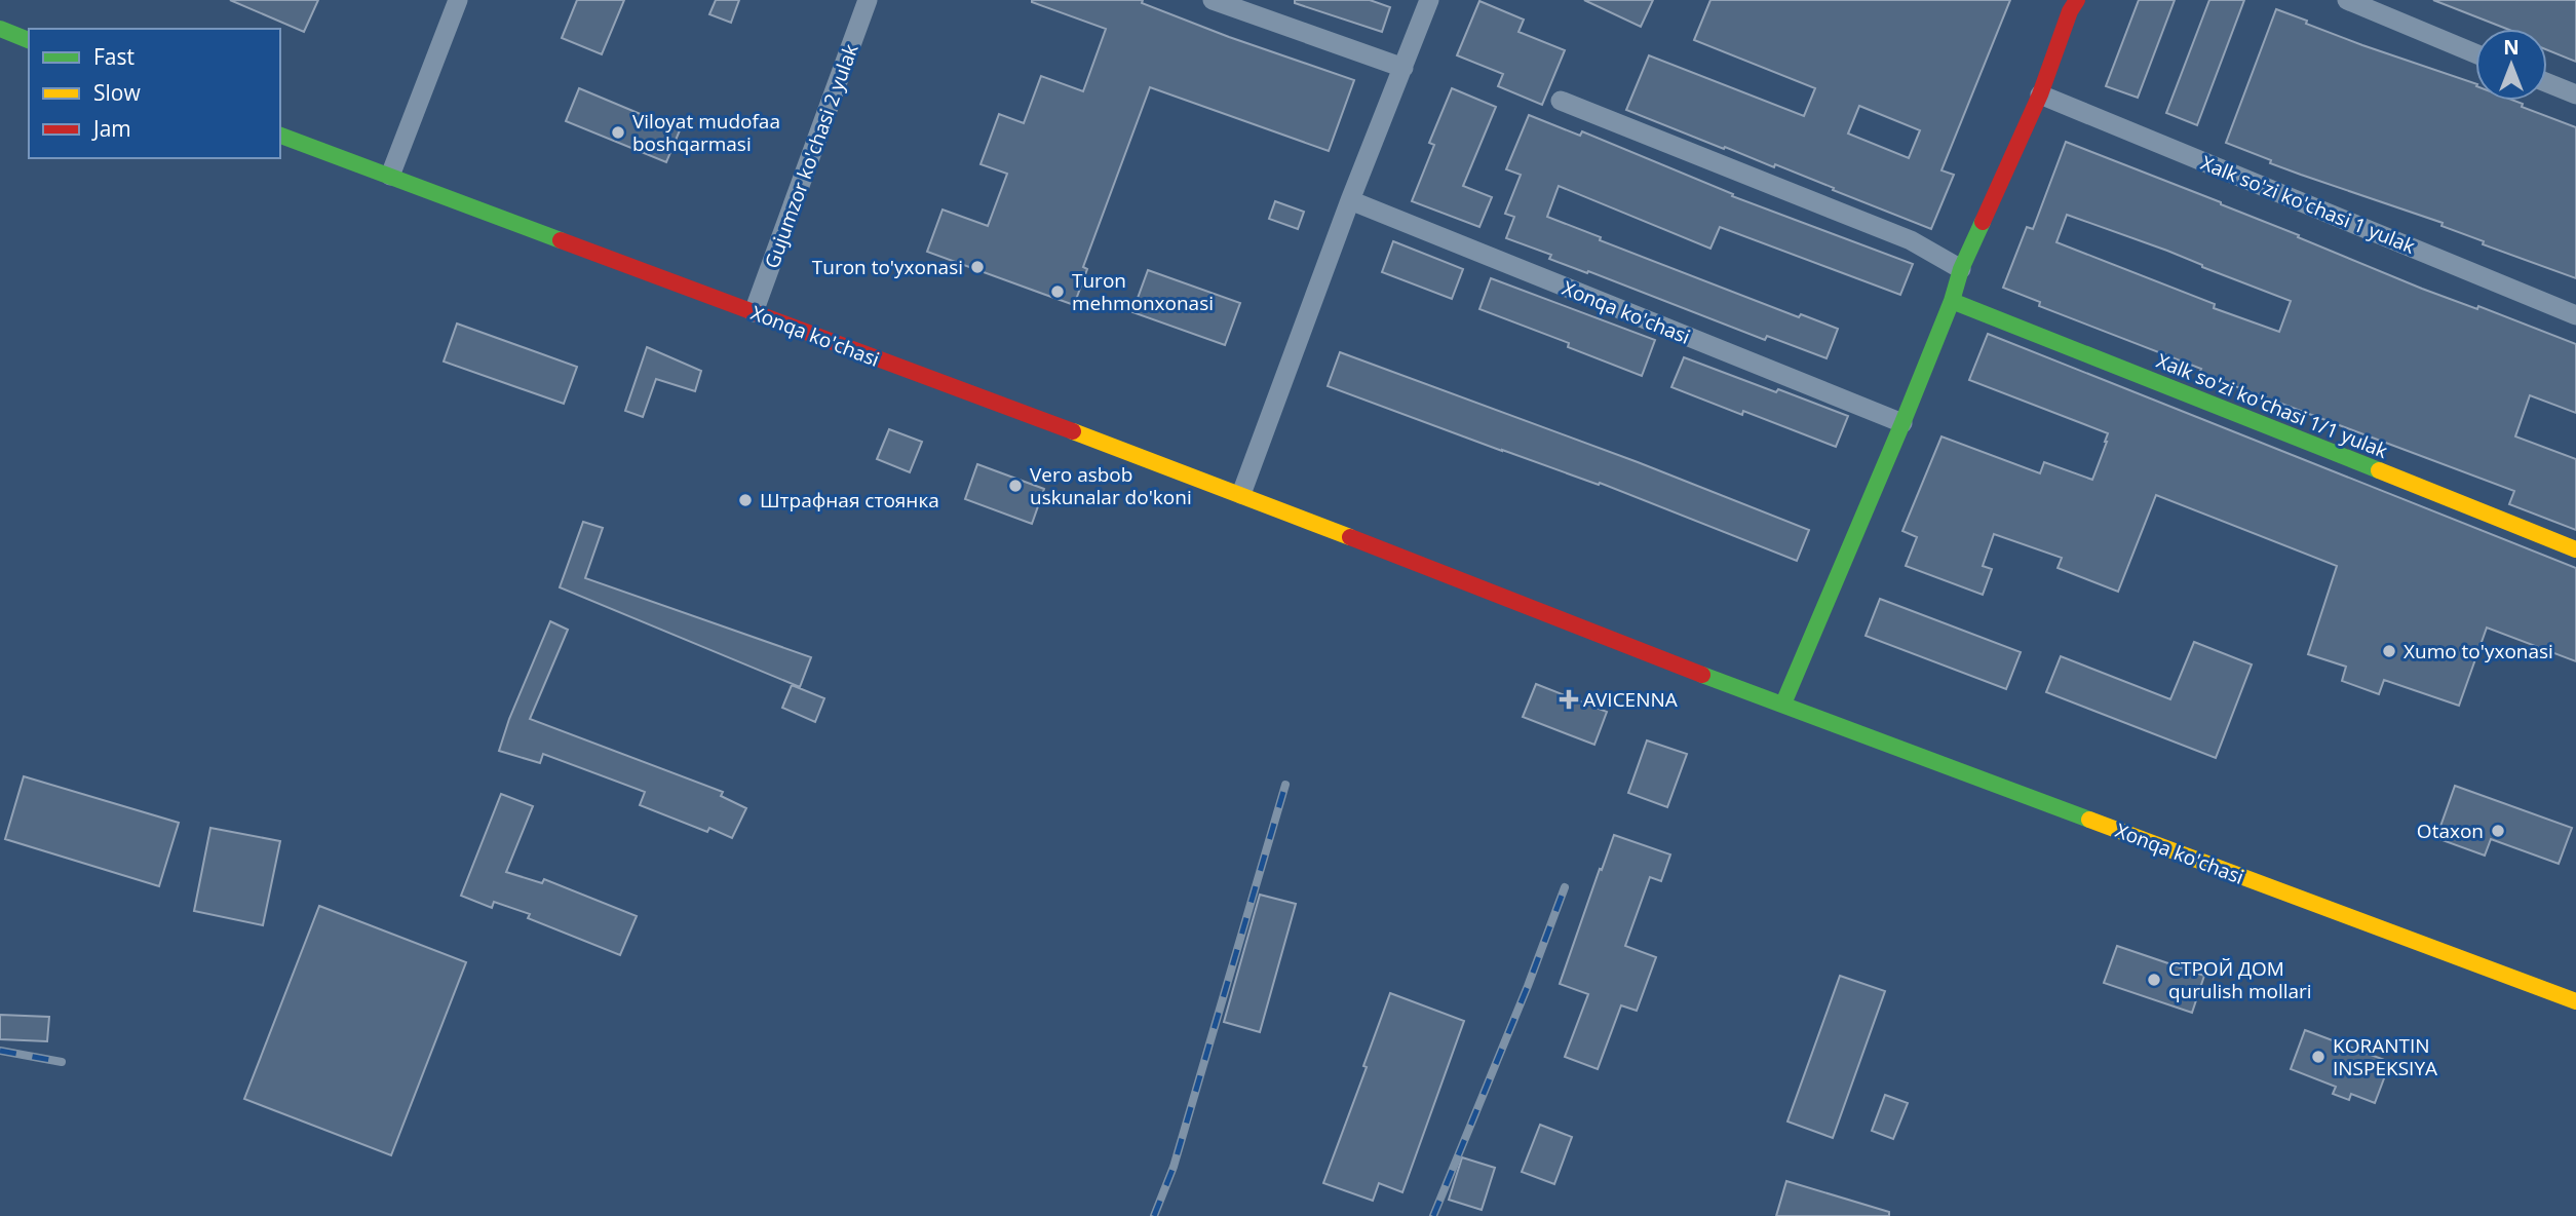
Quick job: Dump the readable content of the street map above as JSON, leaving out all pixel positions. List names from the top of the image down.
{
  "streets": {
    "main road": ["Xonqa ko'chasi", "Xalk so'zi ko'chasi 1/1 yulak"],
    "street": ["Gujumzor ko'chasi 2 yulak", "Xalk so'zi ko'chasi 1 yulak"]
  },
  "crossings": [
    ["Gujumzor ko'chasi 2 yulak", "Xonqa ko'chasi"]
  ],
  "places": {
    "other": [
      "Viloyat mudofaa boshqarmasi",
      "Turon to'yxonasi",
      "Turon mehmonxonasi",
      "Vero asbob uskunalar do'koni",
      "Штрафная стоянка",
      "Xumo to'yxonasi",
      "Otaxon",
      "СТРОЙ ДОМ qurulish mollari",
      "KORANTIN INSPEKSIYA"
    ],
    "health": ["AVICENNA"]
  },
  "legend": ["Fast", "Slow", "Jam"],
  "north": "top"
}
